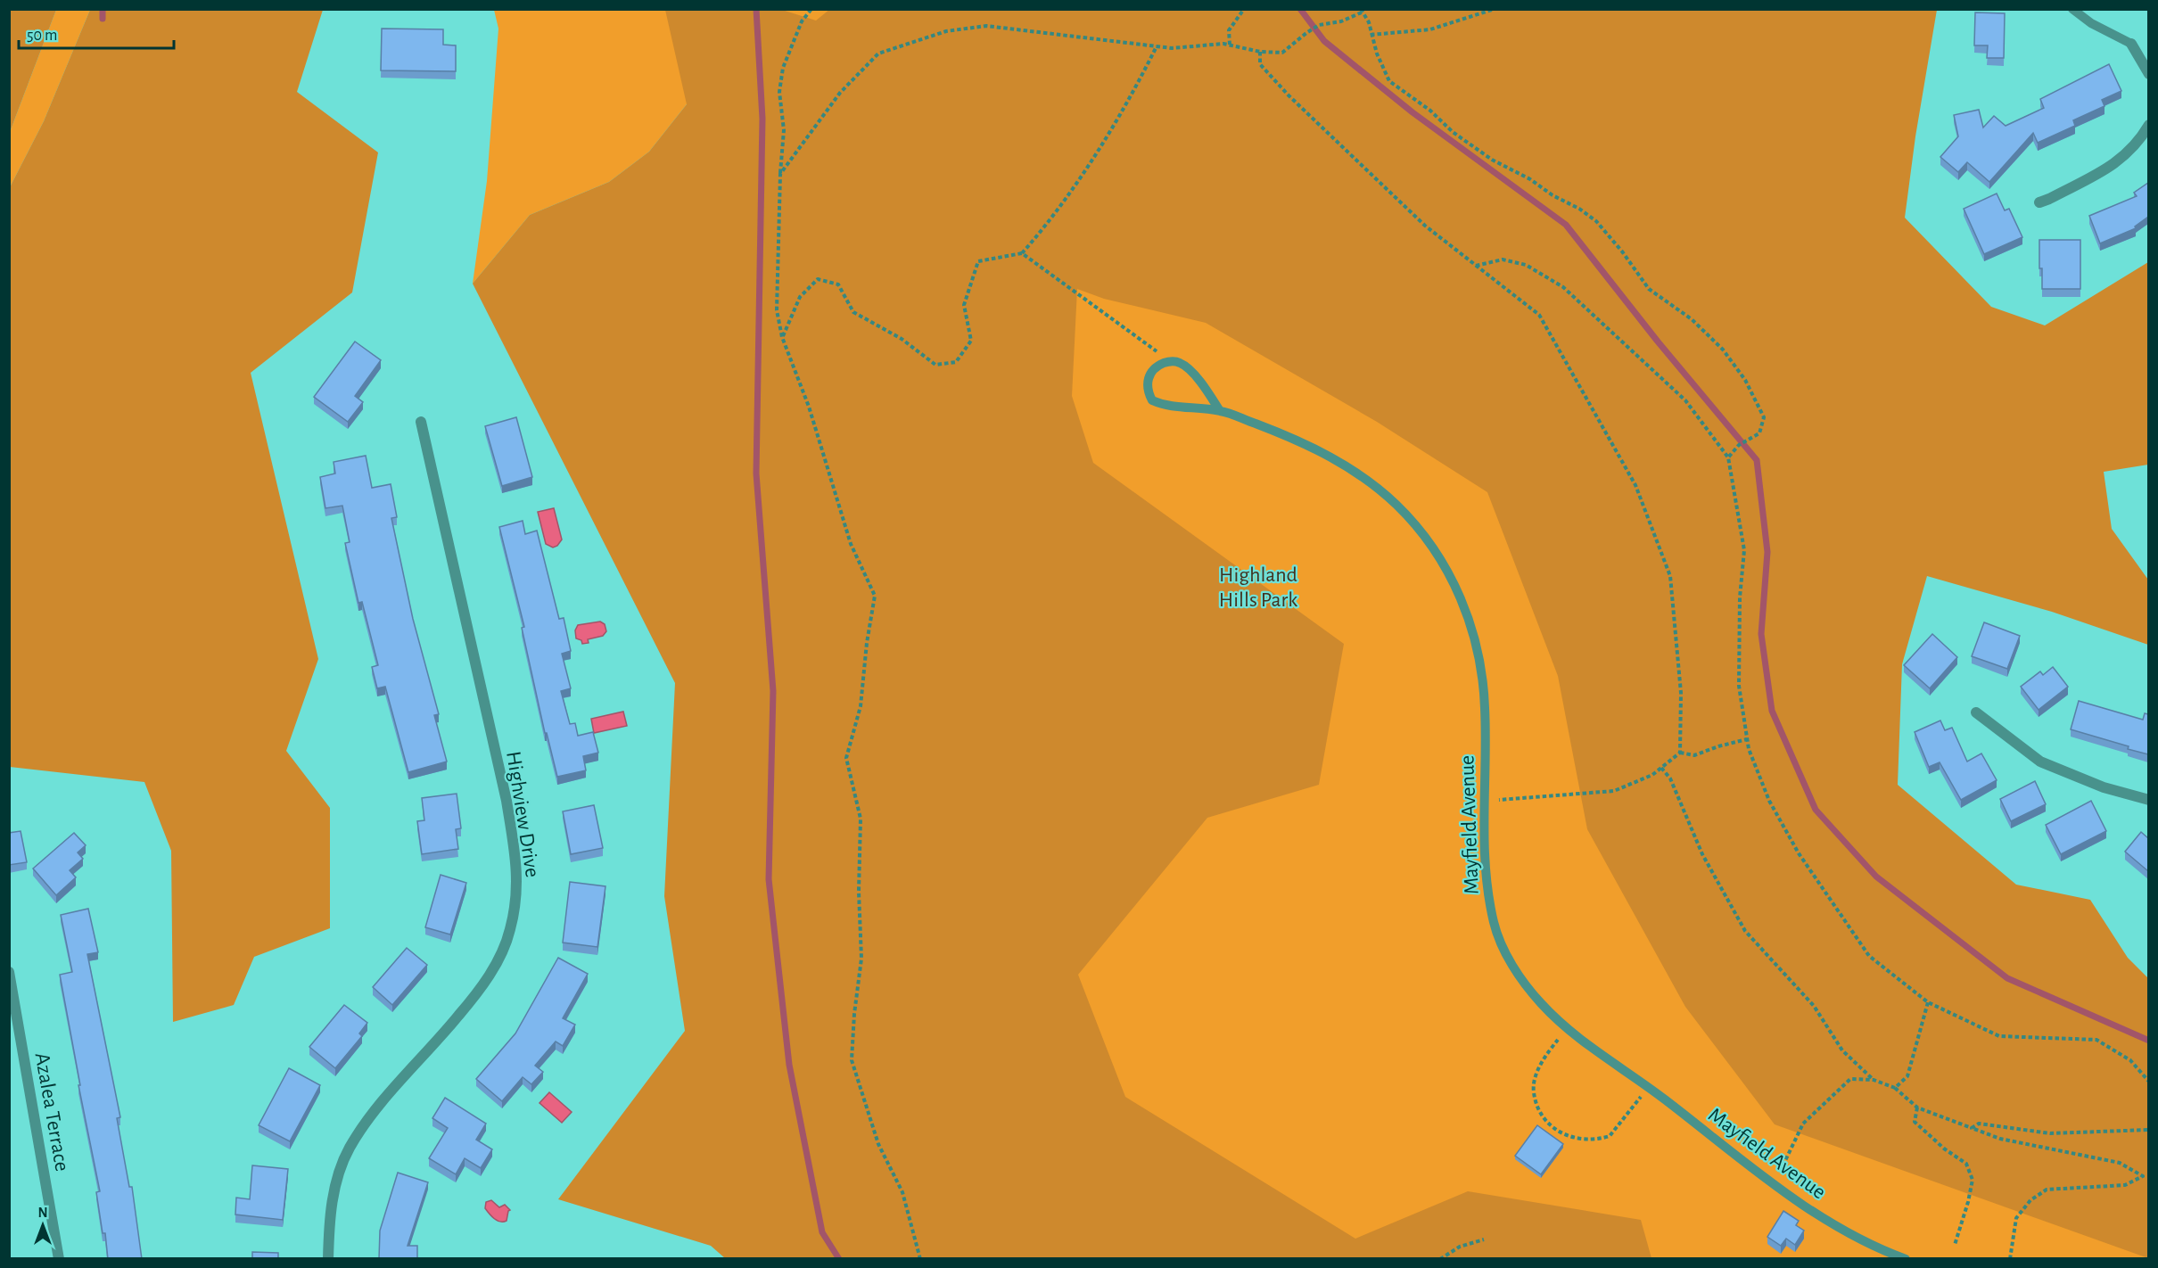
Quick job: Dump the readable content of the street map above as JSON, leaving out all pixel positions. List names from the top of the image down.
{
  "streets": {
    "street": ["Highview Drive", "Azalea Terrace"],
    "lane": ["Mayfield Avenue"]
  },
  "parks": ["Highland Hills Park"],
  "scale_bar": "50 m",
  "north": "top"
}
